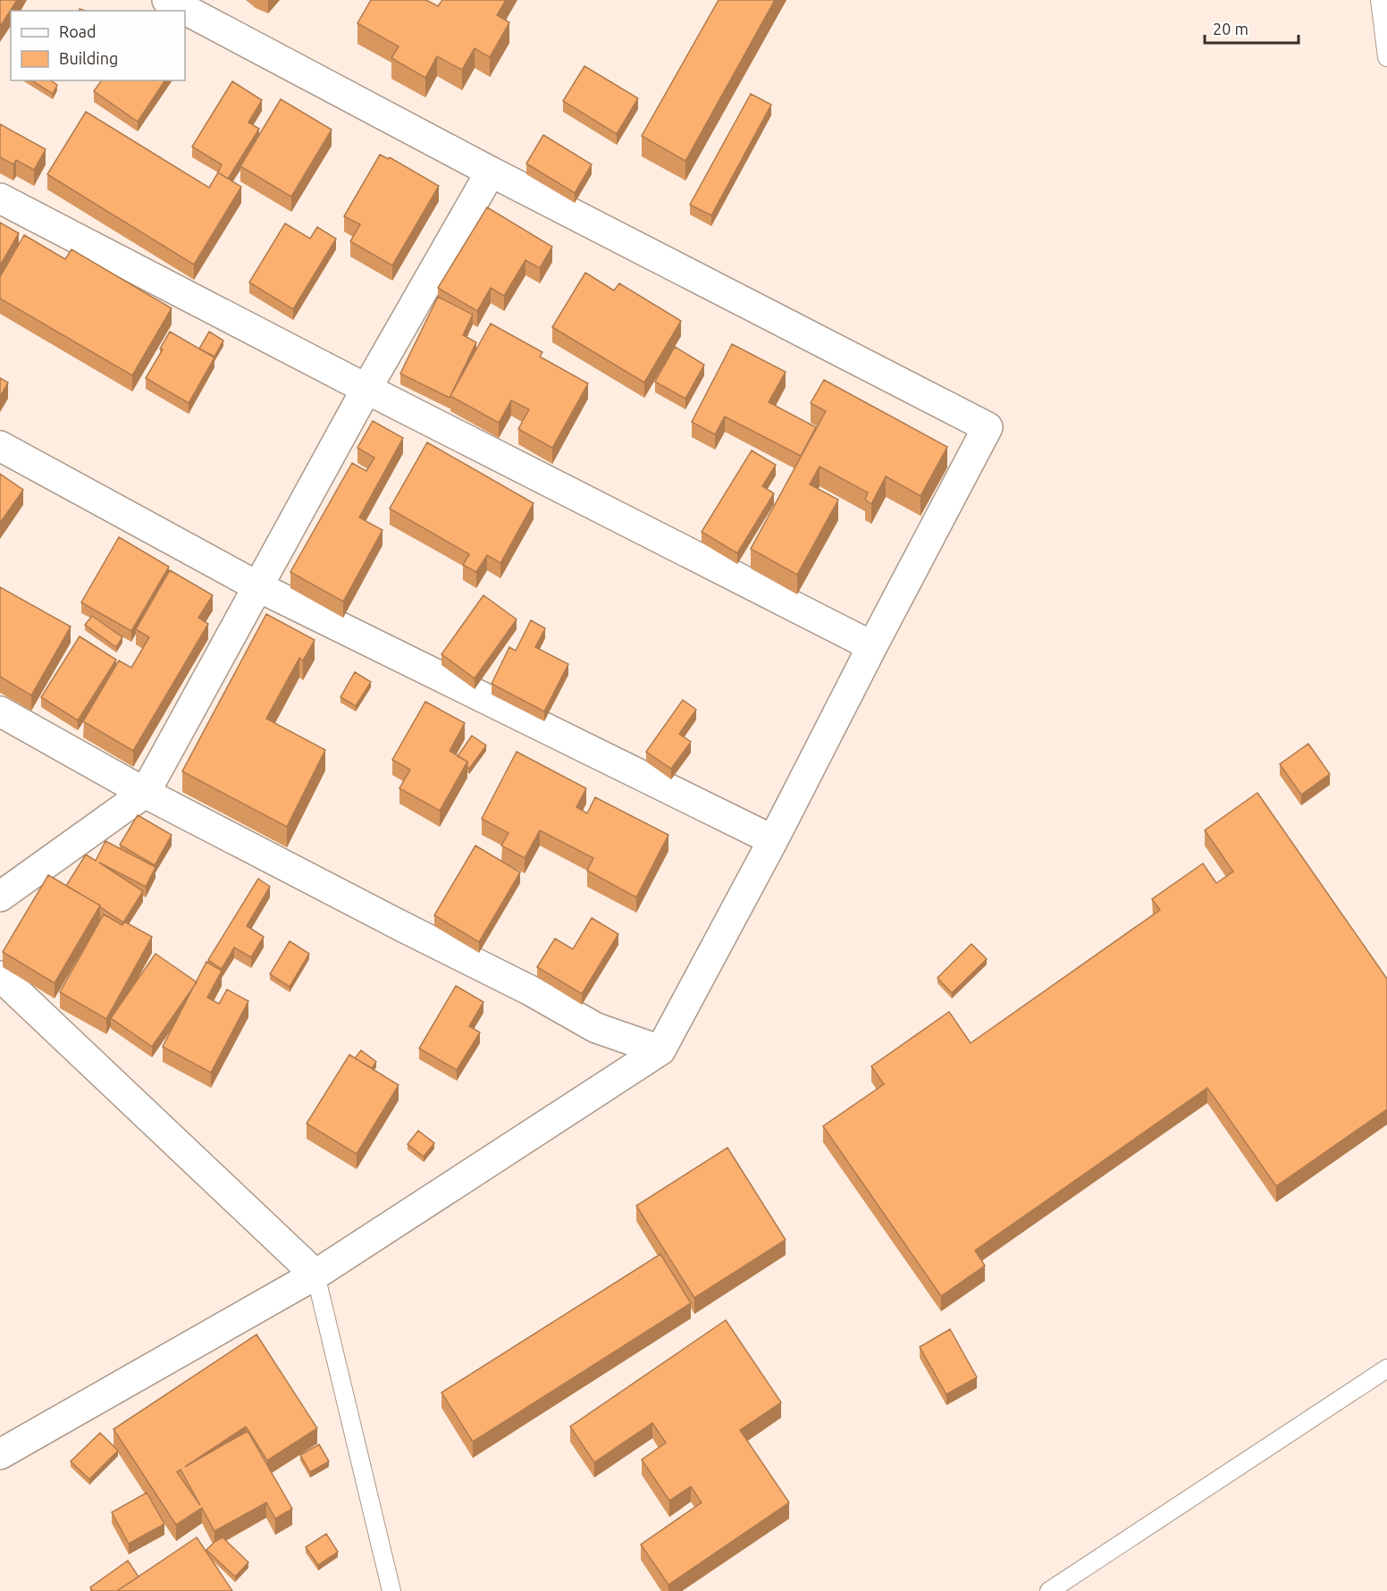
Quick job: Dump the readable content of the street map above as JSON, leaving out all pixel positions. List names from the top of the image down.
{
  "legend": ["Road", "Building"],
  "scale_bar": "20 m"
}
